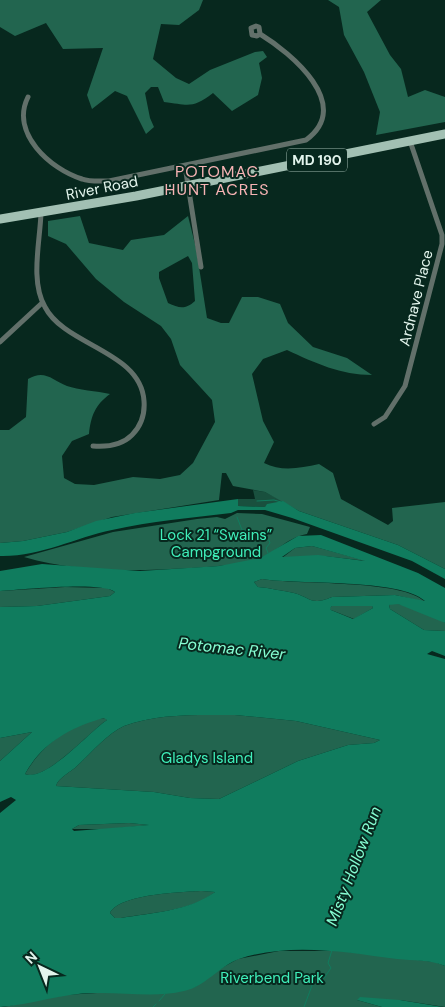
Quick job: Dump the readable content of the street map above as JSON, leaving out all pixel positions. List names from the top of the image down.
{
  "streets": {
    "main road": ["MD 190", "River Road"],
    "street": ["Ardnave Place"]
  },
  "crossings": [
    ["River Road", "Ardnave Place"]
  ],
  "districts": ["POTOMAC HUNT ACRES"],
  "water": ["Potomac River", "Misty Hollow Run"],
  "parks": ["Lock 21 “Swains” Campground", "Gladys Island", "Riverbend Park"],
  "north": "top left"
}
